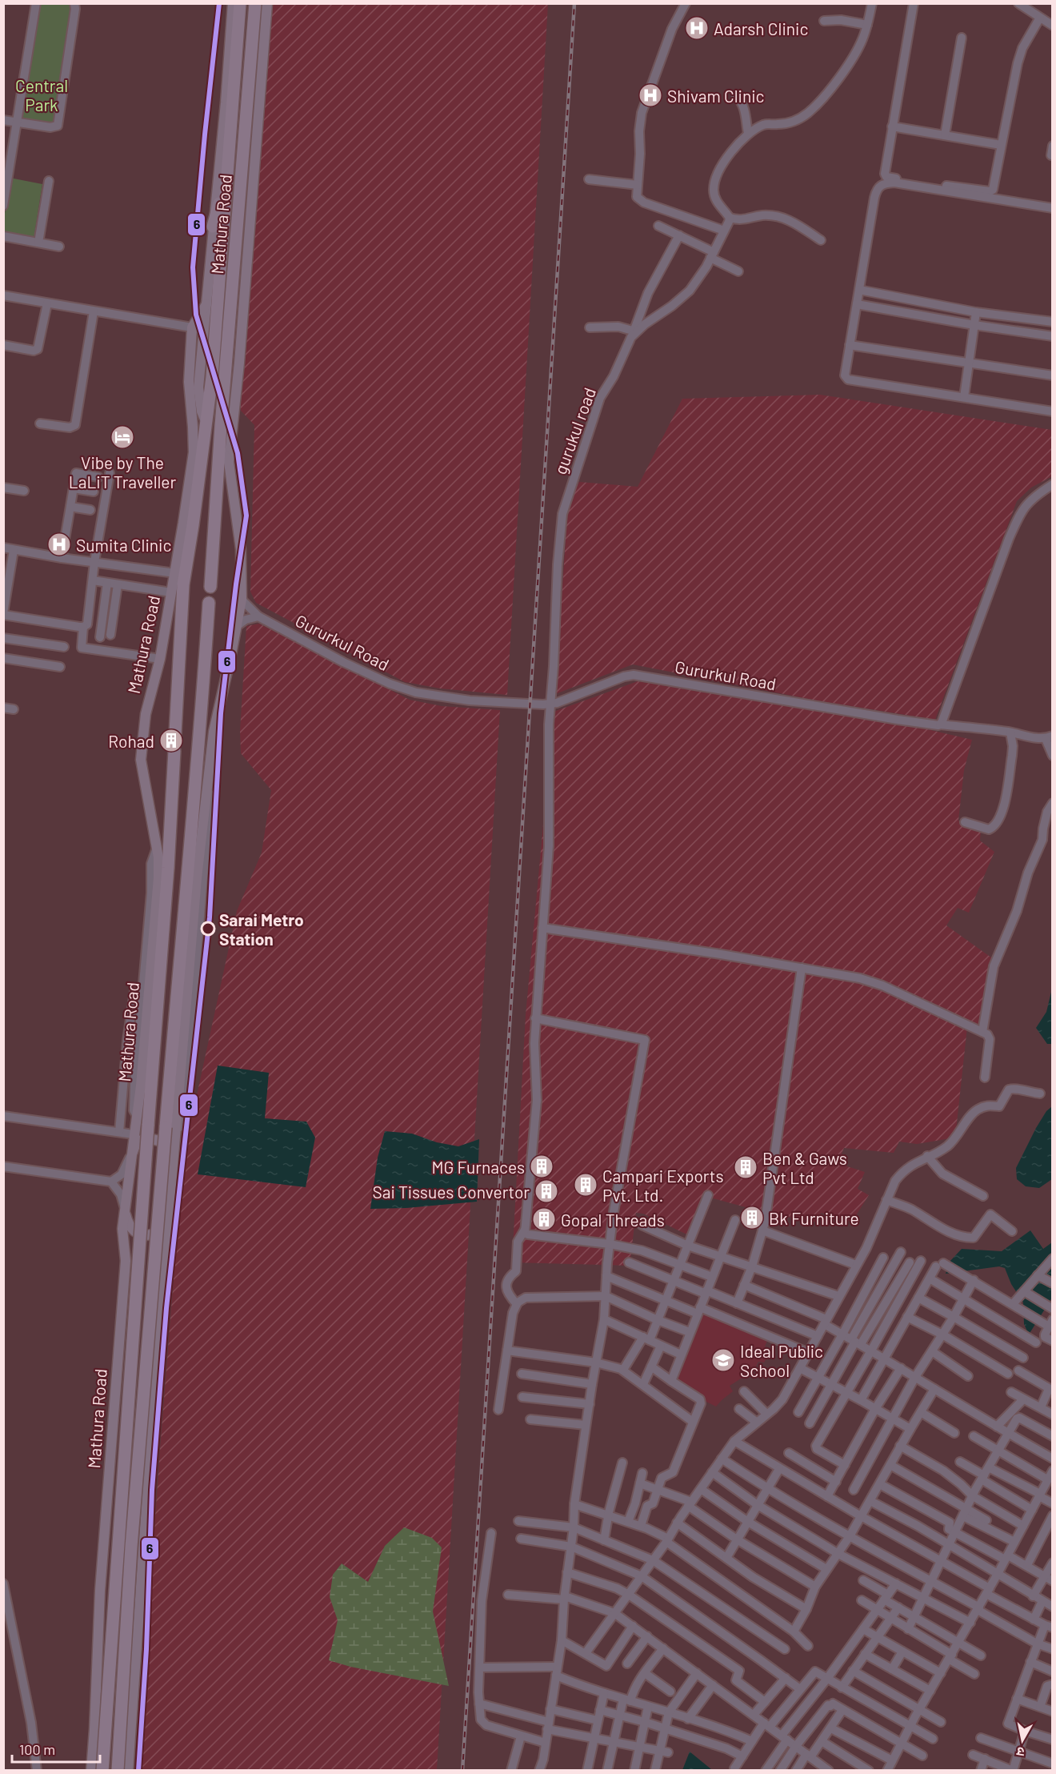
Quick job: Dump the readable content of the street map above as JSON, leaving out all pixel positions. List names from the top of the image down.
{
  "streets": {
    "highway": ["Mathura Road"],
    "street": ["gurukul road", "Gururkul Road"]
  },
  "crossings": [
    ["gurukul road", "Gururkul Road"]
  ],
  "parks": ["Central Park"],
  "places": {
    "hospital": ["Adarsh Clinic", "Shivam Clinic", "Sumita Clinic"],
    "hotel": ["Vibe by The LaLiT Traveller"],
    "building": [
      "Rohad",
      "MG Furnaces",
      "Ben & Gaws Pvt Ltd",
      "Campari Exports Pvt. Ltd.",
      "Sai Tissues Convertor",
      "Bk Furniture",
      "Gopal Threads"
    ],
    "other": ["Sarai Metro Station"],
    "school or university": ["Ideal Public School"]
  },
  "lines": ["transit line 6"],
  "scale_bar": "100 m",
  "north": "bottom"
}
